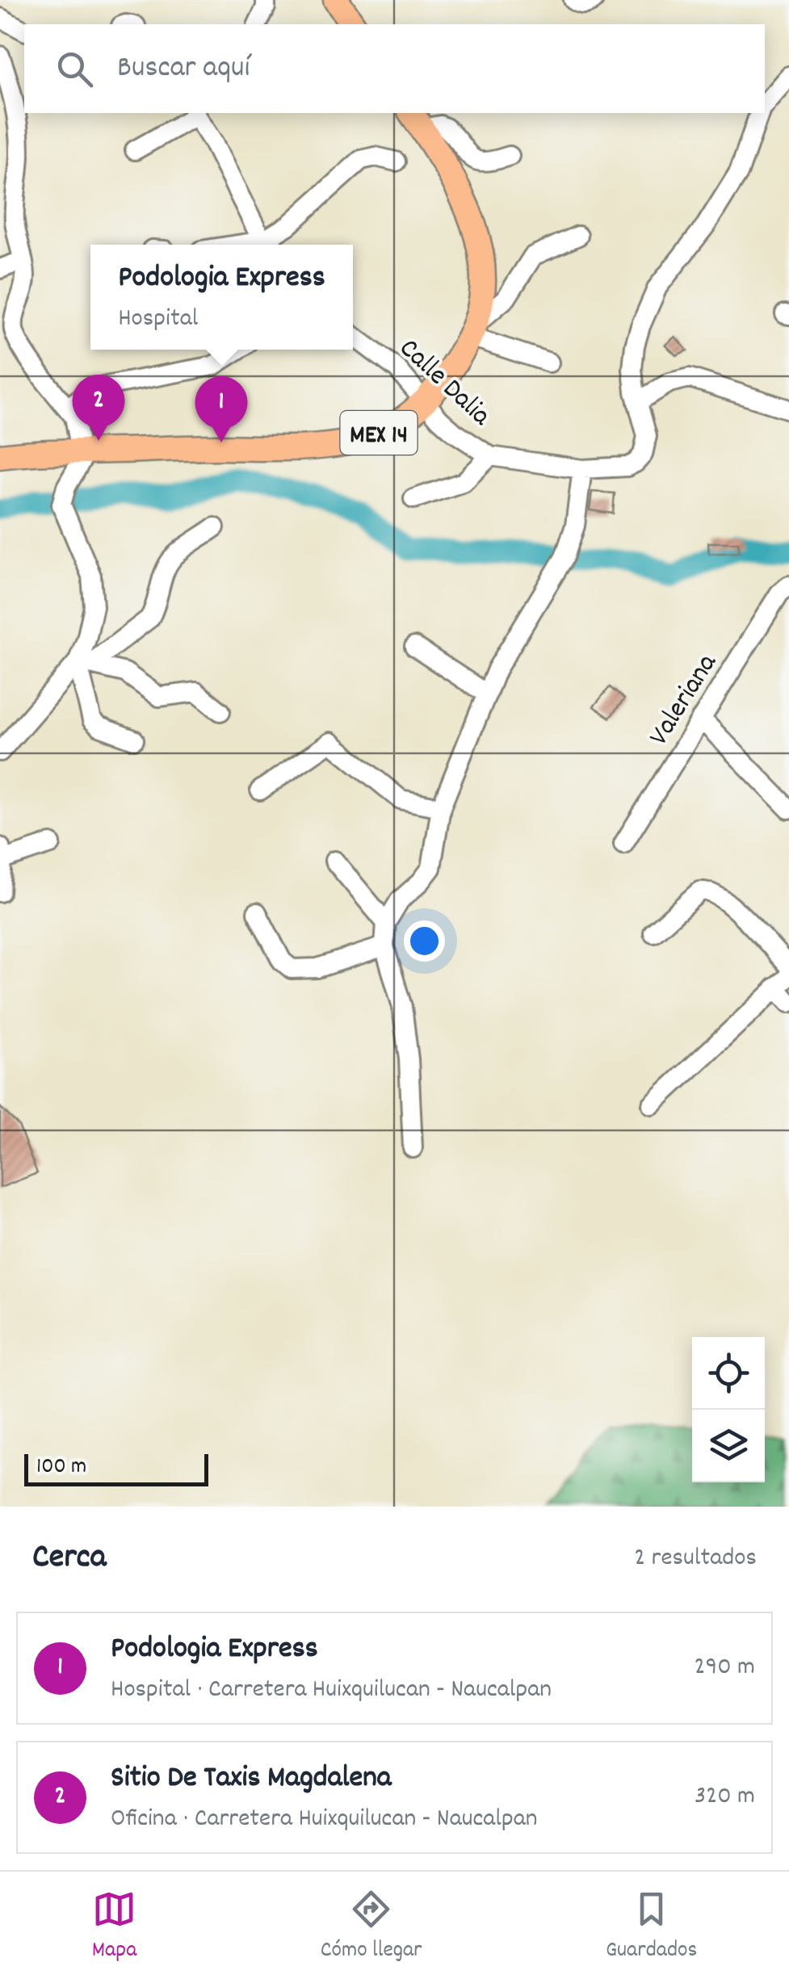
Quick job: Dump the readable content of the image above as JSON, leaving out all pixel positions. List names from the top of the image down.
{
  "streets": {
    "main road": ["MEX 14"],
    "street": ["Calle Dalia", "Valeriana"]
  },
  "crossings": [
    ["Calle Dalia", "MEX 14"]
  ],
  "scale_bar": "100 m",
  "page": {
    "search": "Buscar aquí",
    "popup": ["Podologia Express", "Hospital"],
    "pins": ["2", "1"],
    "scale": "100 m",
    "heading": ["Cerca", "2 resultados"],
    "list": [
      {
        "mark": "1",
        "name": "Podologia Express",
        "note": "Hospital · Carretera Huixquilucan - Naucalpan",
        "value": "290 m"
      },
      {
        "mark": "2",
        "name": "Sitio De Taxis Magdalena",
        "note": "Oficina · Carretera Huixquilucan - Naucalpan",
        "value": "320 m"
      }
    ],
    "nav": ["Mapa", "Cómo llegar", "Guardados"]
  }
}
